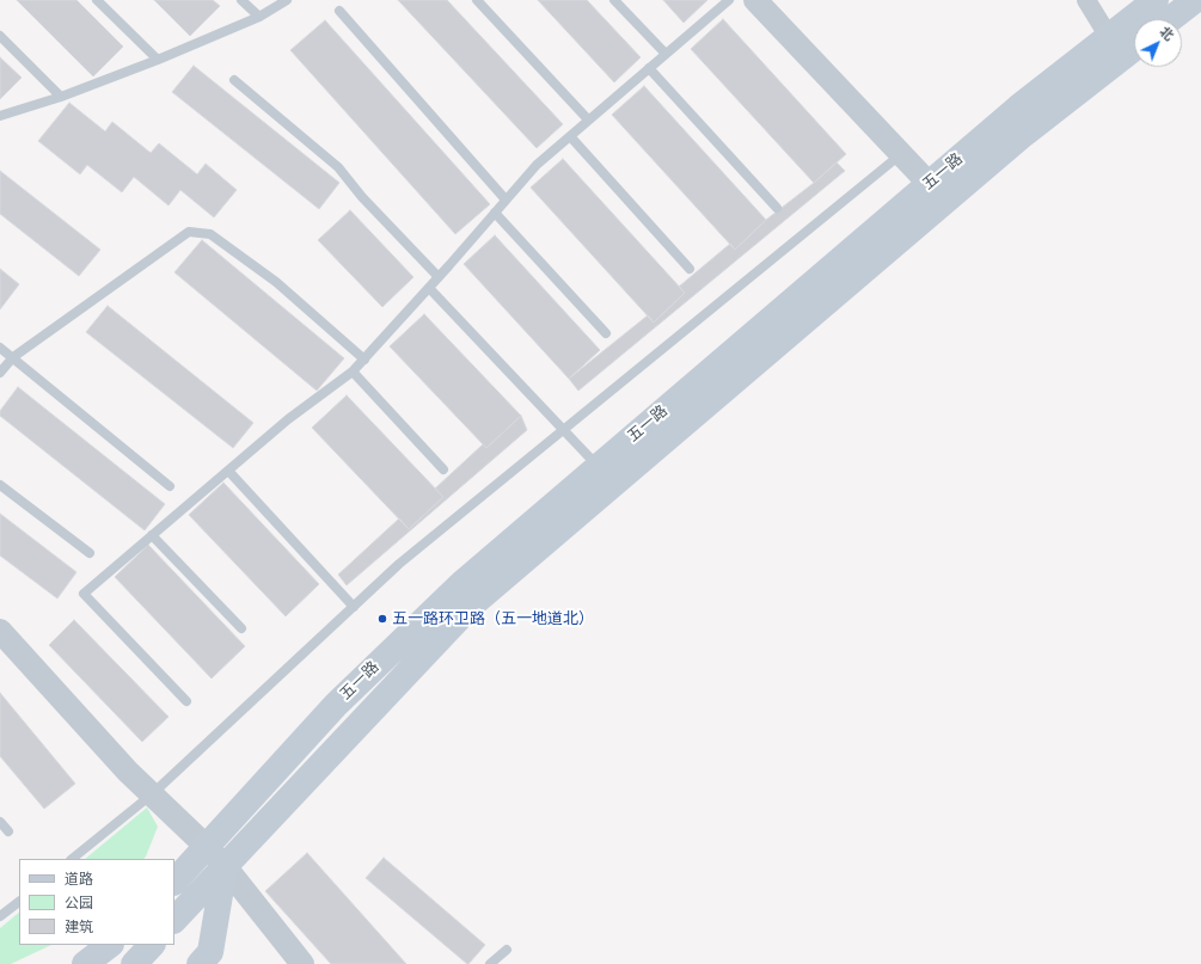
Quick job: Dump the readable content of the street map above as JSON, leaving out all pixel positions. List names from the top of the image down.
{
  "streets": {
    "main road": ["五一路"]
  },
  "places": ["五一路环卫路（五一地道北）"],
  "legend": ["道路", "公园", "建筑"],
  "north": "top right"
}
